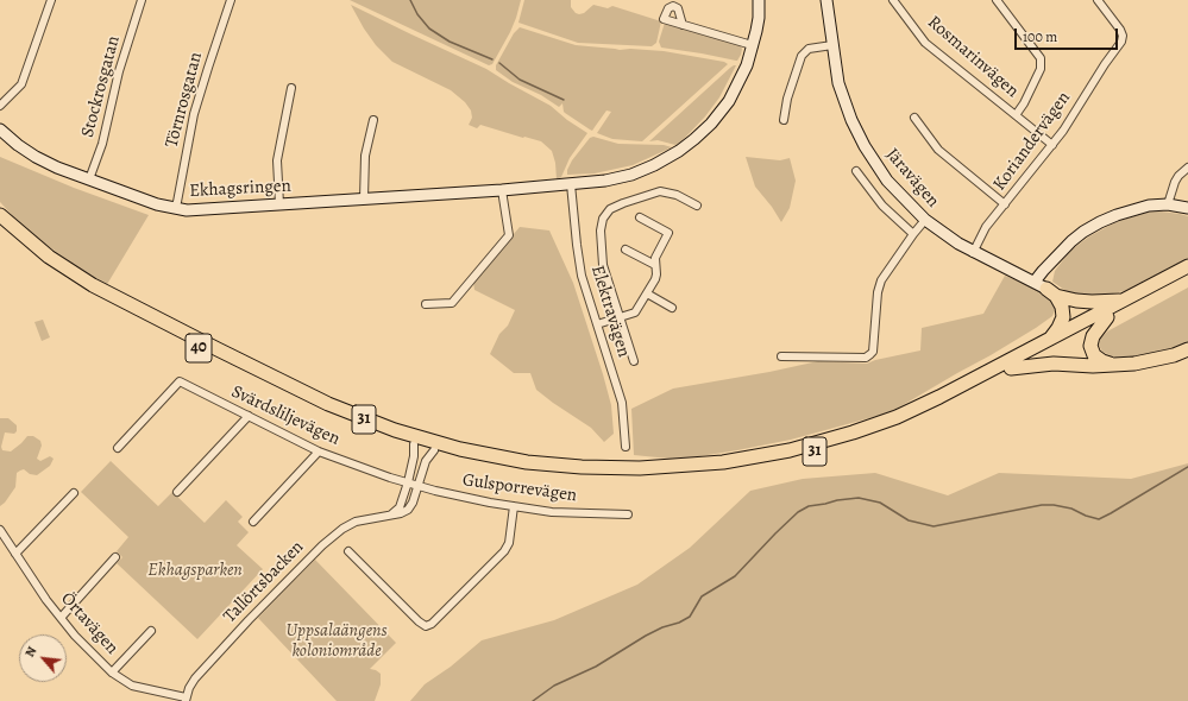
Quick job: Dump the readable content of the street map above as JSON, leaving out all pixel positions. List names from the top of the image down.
{
  "streets": {
    "highway": ["40", "31"],
    "street": [
      "Rosmarinvägen",
      "Stockrosgatan",
      "Törnrosgatan",
      "Koriandervägen",
      "Järavägen",
      "Ekhagsringen",
      "Elektravägen",
      "Svärdsliljevägen",
      "Gulsporrevägen",
      "Tallörtsbacken",
      "Örtavägen"
    ]
  },
  "crossings": [
    ["Rosmarinvägen", "Koriandervägen"],
    ["Stockrosgatan", "Ekhagsringen"],
    ["Törnrosgatan", "Ekhagsringen"],
    ["Koriandervägen", "Järavägen"],
    ["Ekhagsringen", "Elektravägen"],
    ["40", "31"],
    ["Svärdsliljevägen", "Gulsporrevägen"],
    ["31", "Tallörtsbacken"],
    ["Gulsporrevägen", "Tallörtsbacken"],
    ["Tallörtsbacken", "Örtavägen"]
  ],
  "parks": ["Ekhagsparken", "Uppsalaängens koloniområde"],
  "scale_bar": "100 m",
  "north": "top left"
}
